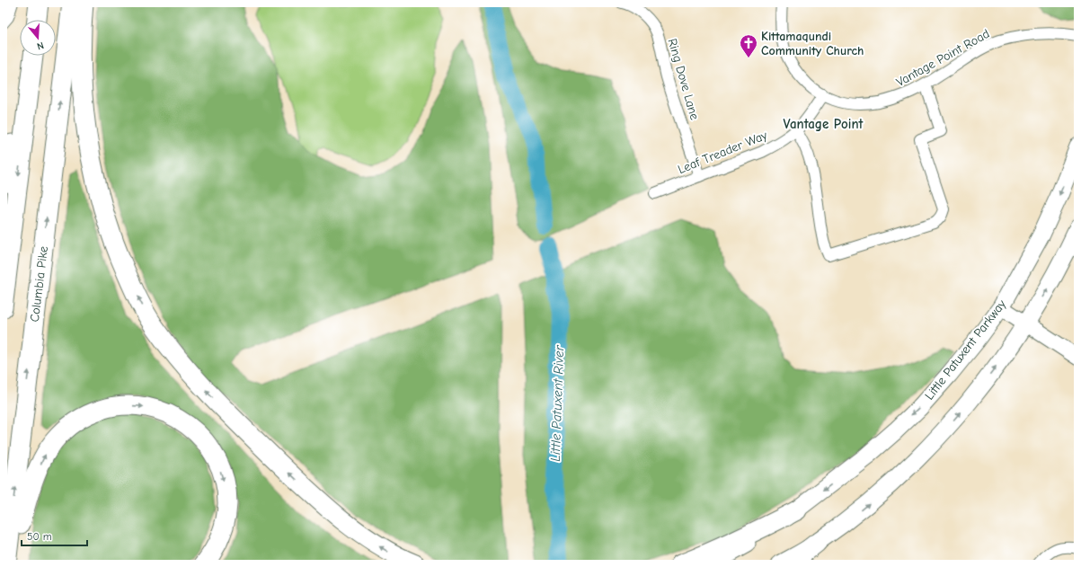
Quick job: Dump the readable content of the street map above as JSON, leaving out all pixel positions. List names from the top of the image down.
{
  "streets": {
    "highway": ["Columbia Pike"],
    "main road": ["Little Patuxent Parkway"],
    "street": ["Vantage Point Road", "Ring Dove Lane", "Leaf Treader Way"]
  },
  "crossings": [
    ["Vantage Point Road", "Leaf Treader Way"],
    ["Ring Dove Lane", "Leaf Treader Way"]
  ],
  "districts": ["Vantage Point"],
  "water": ["Little Patuxent River"],
  "places": {
    "church": ["Kittamaqundi Community Church"]
  },
  "scale_bar": "50 m",
  "north": "bottom"
}
